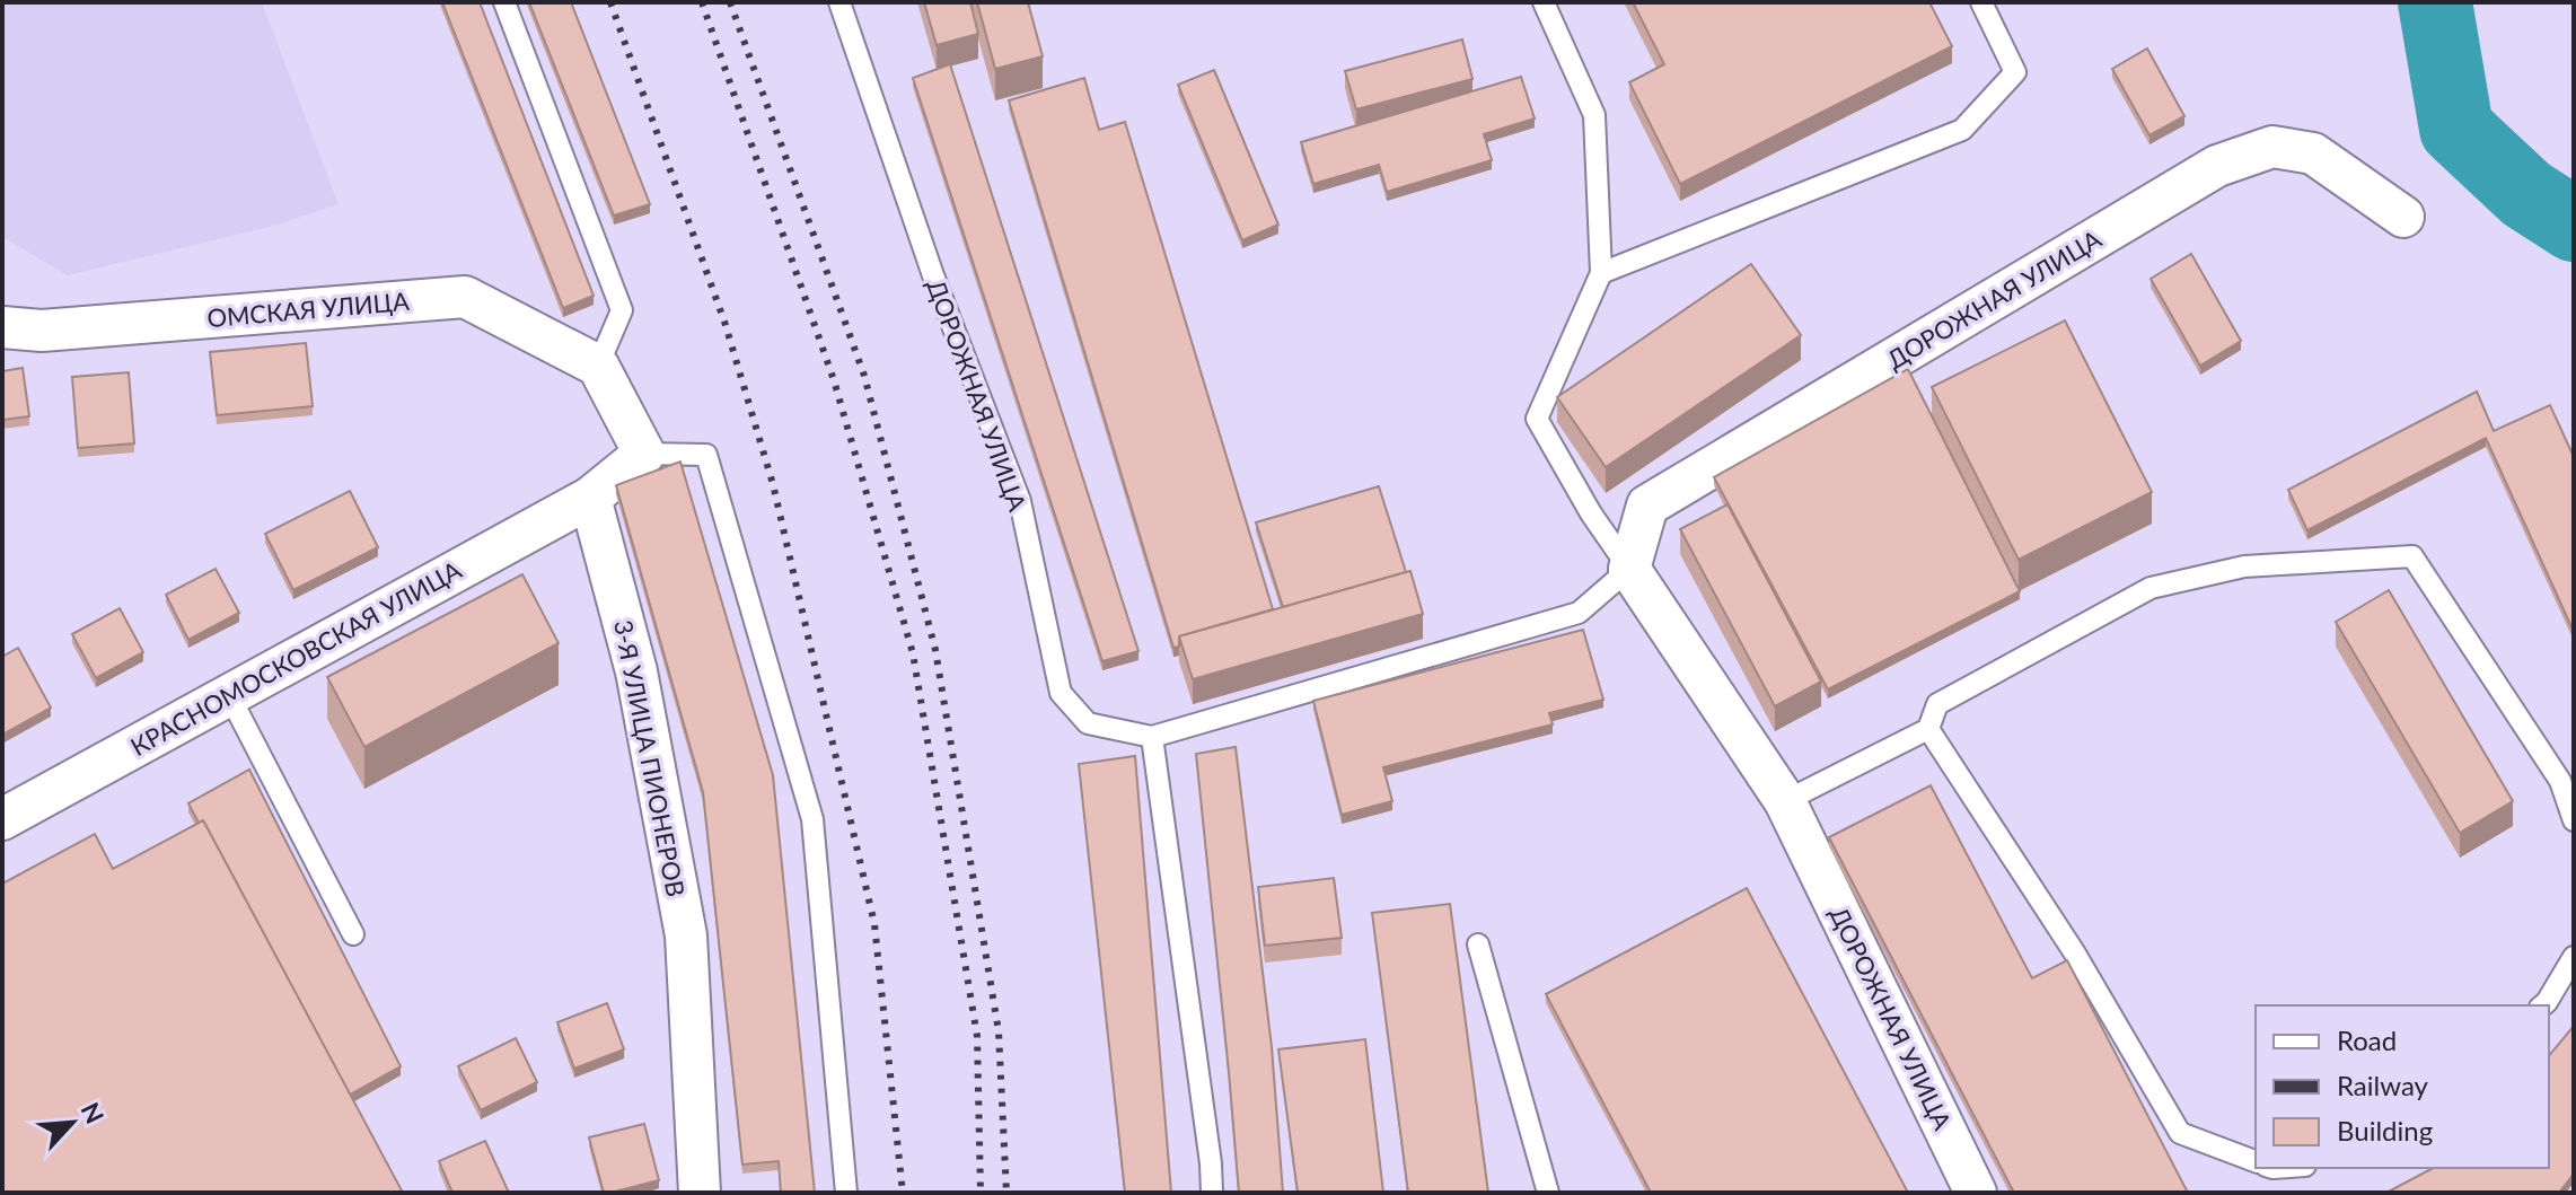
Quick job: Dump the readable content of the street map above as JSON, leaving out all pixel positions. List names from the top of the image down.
{
  "streets": {
    "street": [
      "ДОРОЖНАЯ УЛИЦА",
      "ОМСКАЯ УЛИЦА",
      "КРАСНОМОСКОВСКАЯ УЛИЦА",
      "3-Я УЛИЦА ПИОНЕРОВ"
    ]
  },
  "crossings": [
    ["КРАСНОМОСКОВСКАЯ УЛИЦА", "3-Я УЛИЦА ПИОНЕРОВ"]
  ],
  "legend": ["Road", "Railway", "Building"],
  "north": "top right"
}
